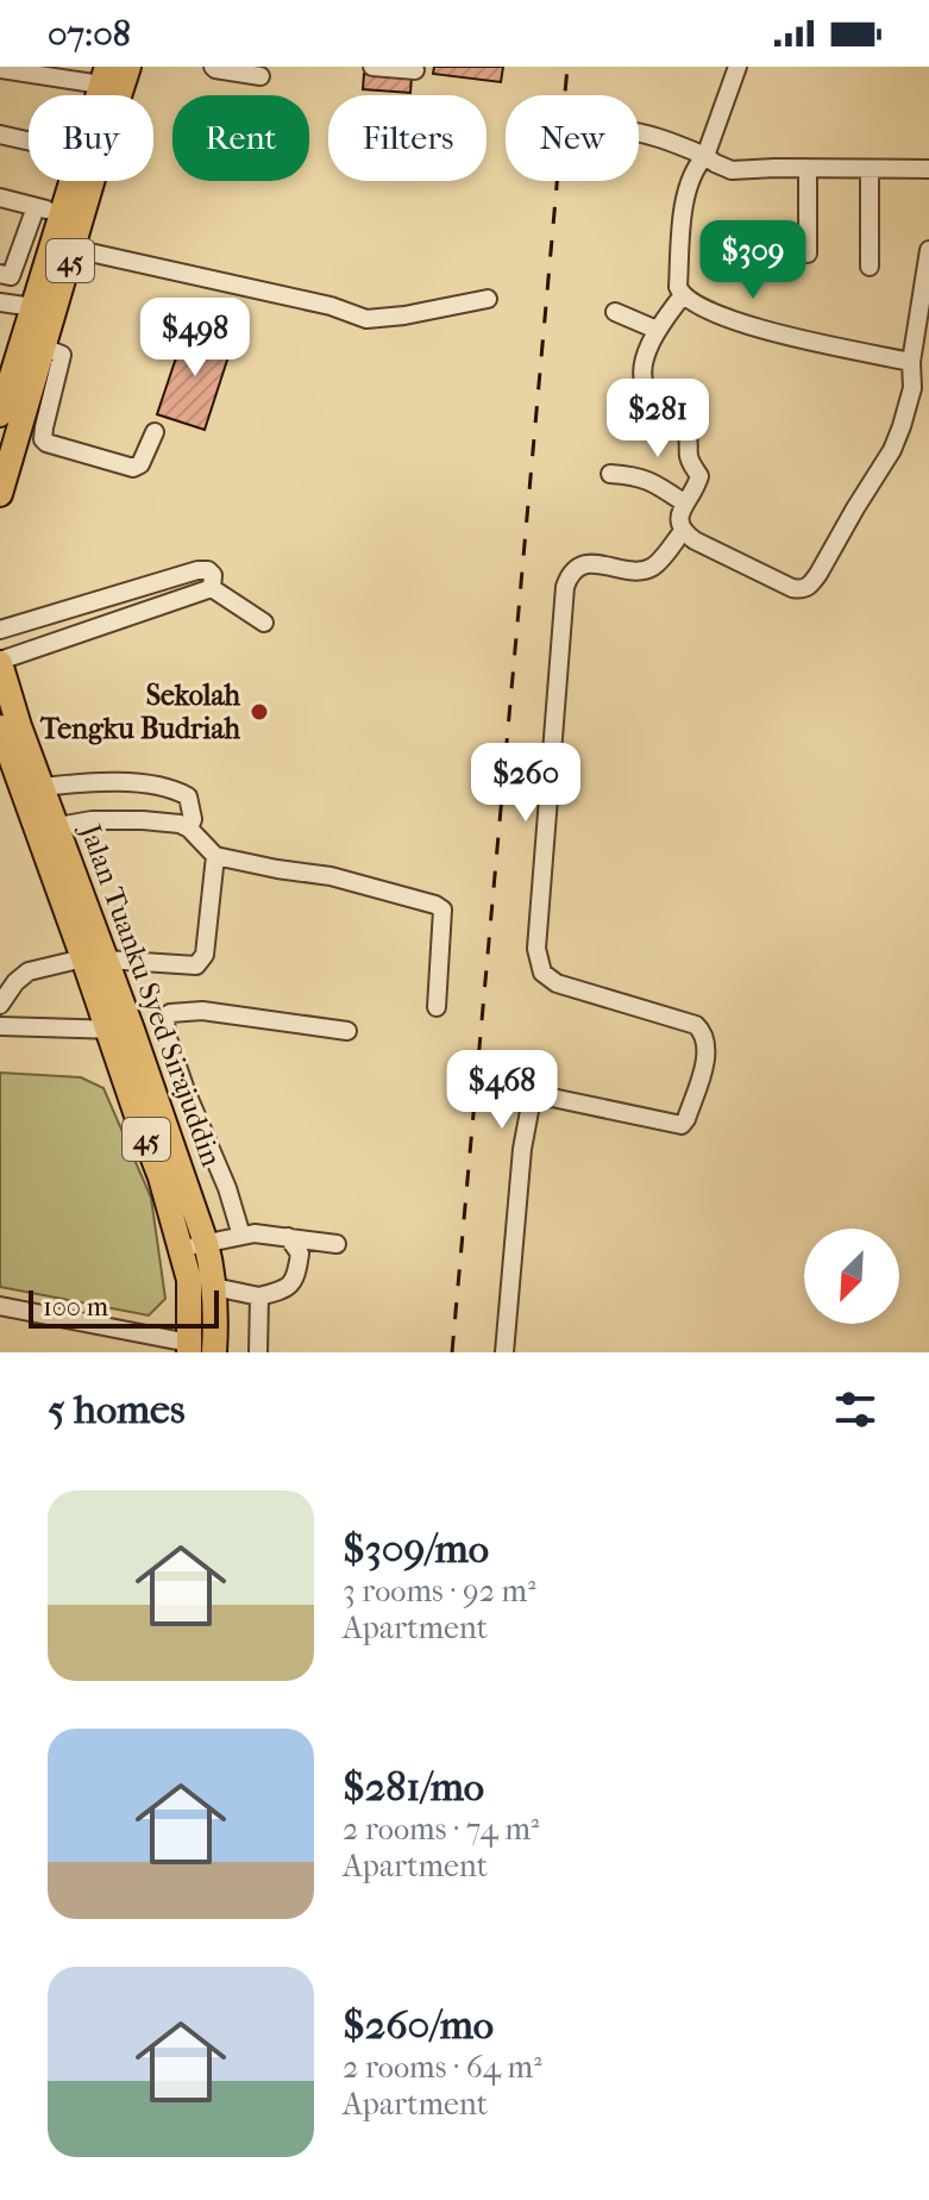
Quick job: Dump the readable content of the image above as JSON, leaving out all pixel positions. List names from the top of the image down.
{
  "streets": {
    "highway": ["45", "Jalan Tuanku Syed Sirajuddin"]
  },
  "places": ["Sekolah Tengku Budriah"],
  "scale_bar": "100 m",
  "north": "bottom left",
  "page": {
    "status": "07:08",
    "chip": [
      "Buy",
      "Rent",
      "Filters",
      "New"
    ],
    "price": [
      "$309",
      "$498",
      "$281",
      "$260",
      "$468"
    ],
    "scale": "100 m",
    "heading": "5 homes",
    "list": [
      {
        "name": "$309/mo",
        "note": "3 rooms · 92 m² · Apartment"
      },
      {
        "name": "$281/mo",
        "note": "2 rooms · 74 m² · Apartment"
      },
      {
        "name": "$260/mo",
        "note": "2 rooms · 64 m² · Apartment"
      }
    ]
  }
}
